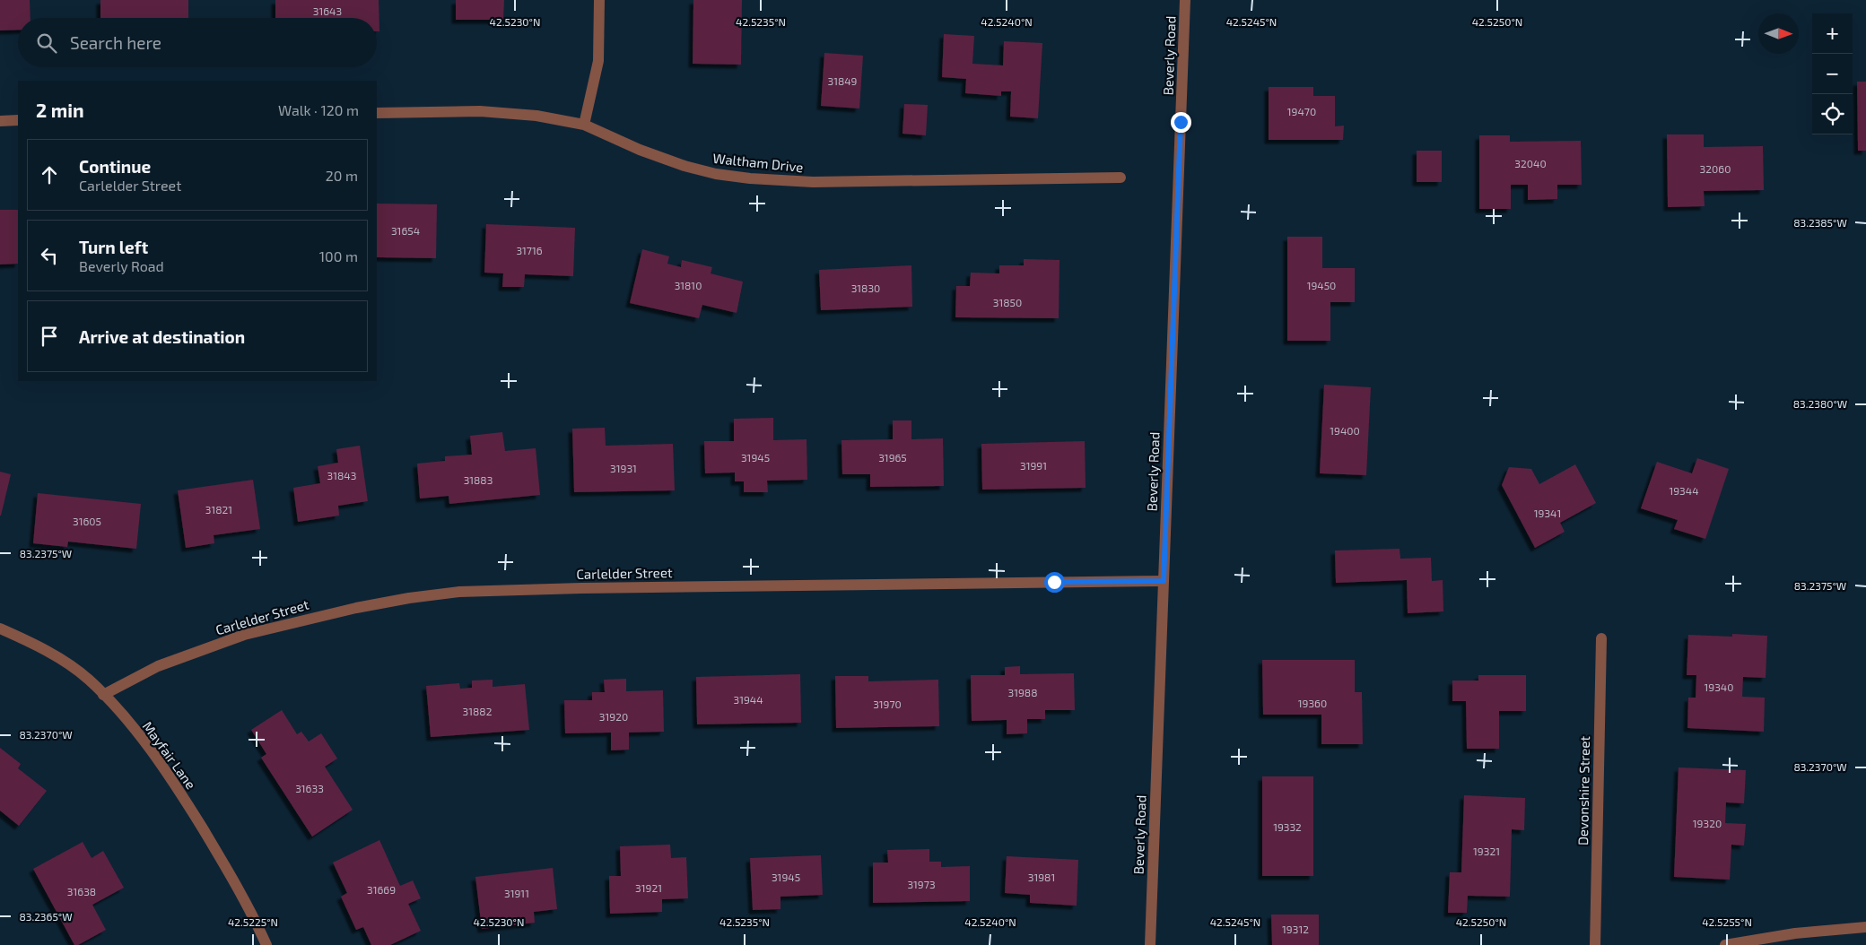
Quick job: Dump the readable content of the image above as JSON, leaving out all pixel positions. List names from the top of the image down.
{
  "streets": {
    "street": [
      "Beverly Road",
      "Waltham Drive",
      "Carlelder Street",
      "Mayfair Lane",
      "Devonshire Street"
    ]
  },
  "crossings": [
    ["Beverly Road", "Carlelder Street"],
    ["Carlelder Street", "Mayfair Lane"]
  ],
  "house_numbers": [
    "31643",
    "31849",
    "19470",
    "32040",
    "32060",
    "31654",
    "31716",
    "31810",
    "19450",
    "31830",
    "31850",
    "19400",
    "31945",
    "31965",
    "31991",
    "31931",
    "31843",
    "31883",
    "19344",
    "31821",
    "19341",
    "31605",
    "19340",
    "31988",
    "31944",
    "19360",
    "31970",
    "31882",
    "31920",
    "31633",
    "19320",
    "19332",
    "19321",
    "31945",
    "31981",
    "31973",
    "31921",
    "31669",
    "31638",
    "31911",
    "19312"
  ],
  "north": "right",
  "page": {
    "map_buttons": ["+", "−"],
    "search": "Search here",
    "heading": ["2 min", "Walk · 120 m"],
    "list": [
      ["Continue", "Carlelder Street", "20 m"],
      ["Turn left", "Beverly Road", "100 m"],
      "Arrive at destination"
    ]
  },
  "coordinates": [
    "42.5230°N",
    "42.5235°N",
    "42.5240°N",
    "42.5245°N",
    "42.5250°N",
    "83.2385°W",
    "83.2380°W",
    "83.2375°W",
    "83.2370°W",
    "83.2365°W",
    "42.5225°N",
    "42.5255°N"
  ]
}
